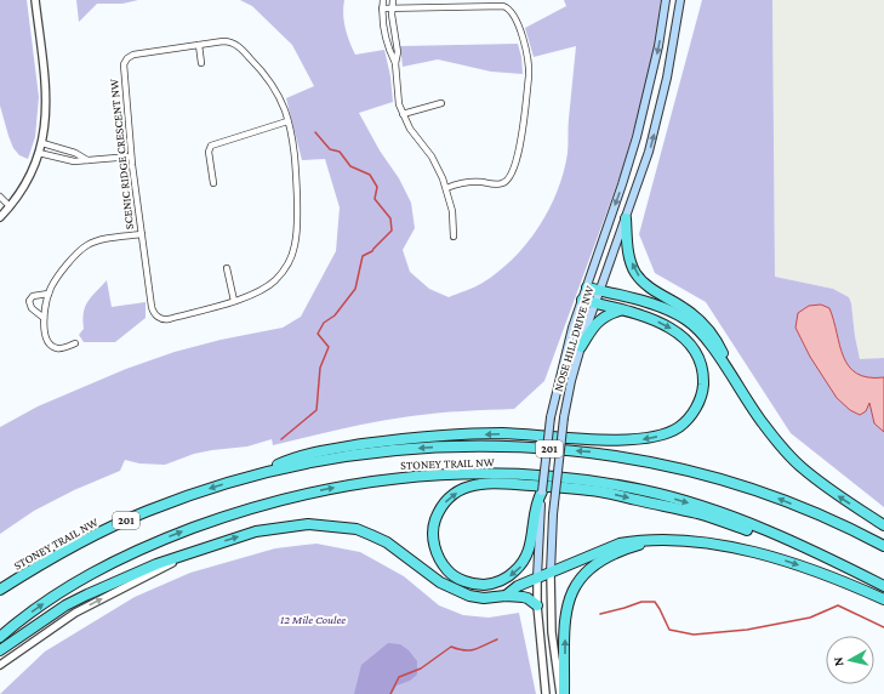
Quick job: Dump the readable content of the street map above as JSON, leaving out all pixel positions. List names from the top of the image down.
{
  "streets": {
    "highway": ["201", "STONEY TRAIL NW"],
    "main road": ["NOSE HILL DRIVE NW"],
    "street": ["SCENIC RIDGE CRESCENT NW"]
  },
  "parks": ["12 Mile Coulee"],
  "north": "left"
}
